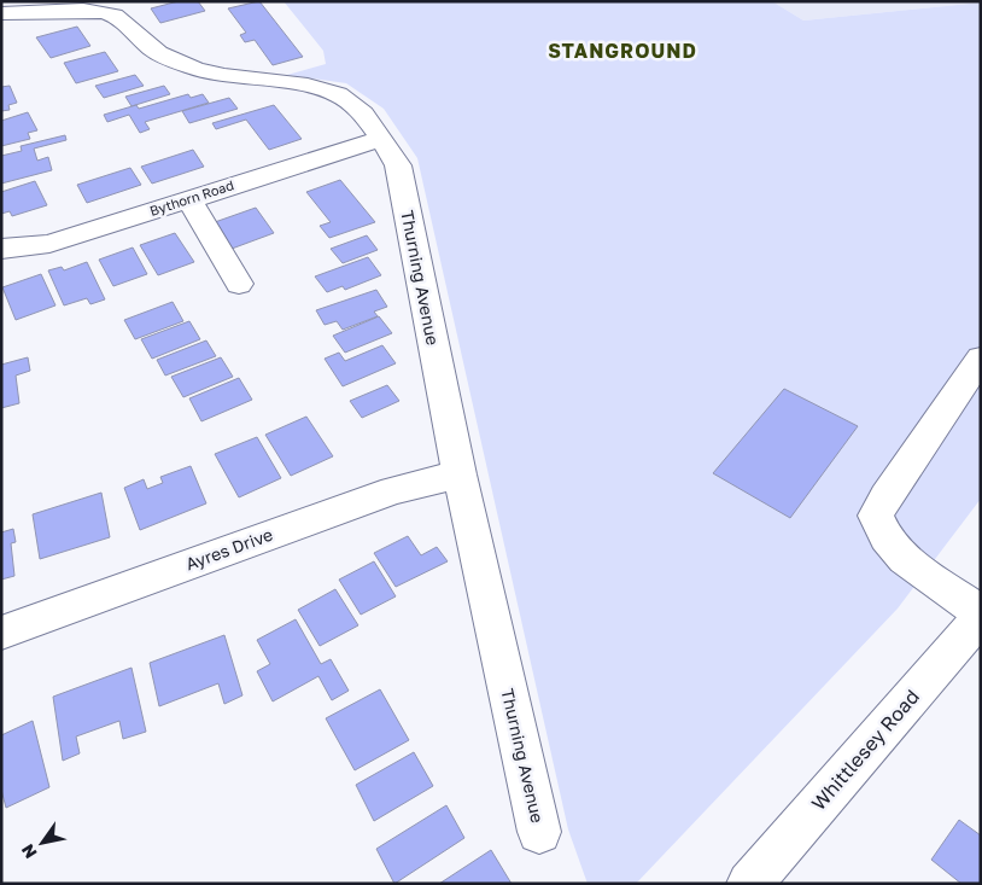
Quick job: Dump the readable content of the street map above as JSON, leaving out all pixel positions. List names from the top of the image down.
{
  "streets": {
    "street": [
      "Bythorn Road",
      "Thurning Avenue",
      "Ayres Drive",
      "Whittlesey Road"
    ]
  },
  "crossings": [
    ["Bythorn Road", "Thurning Avenue"],
    ["Thurning Avenue", "Ayres Drive"]
  ],
  "districts": ["STANGROUND"],
  "north": "bottom left"
}
